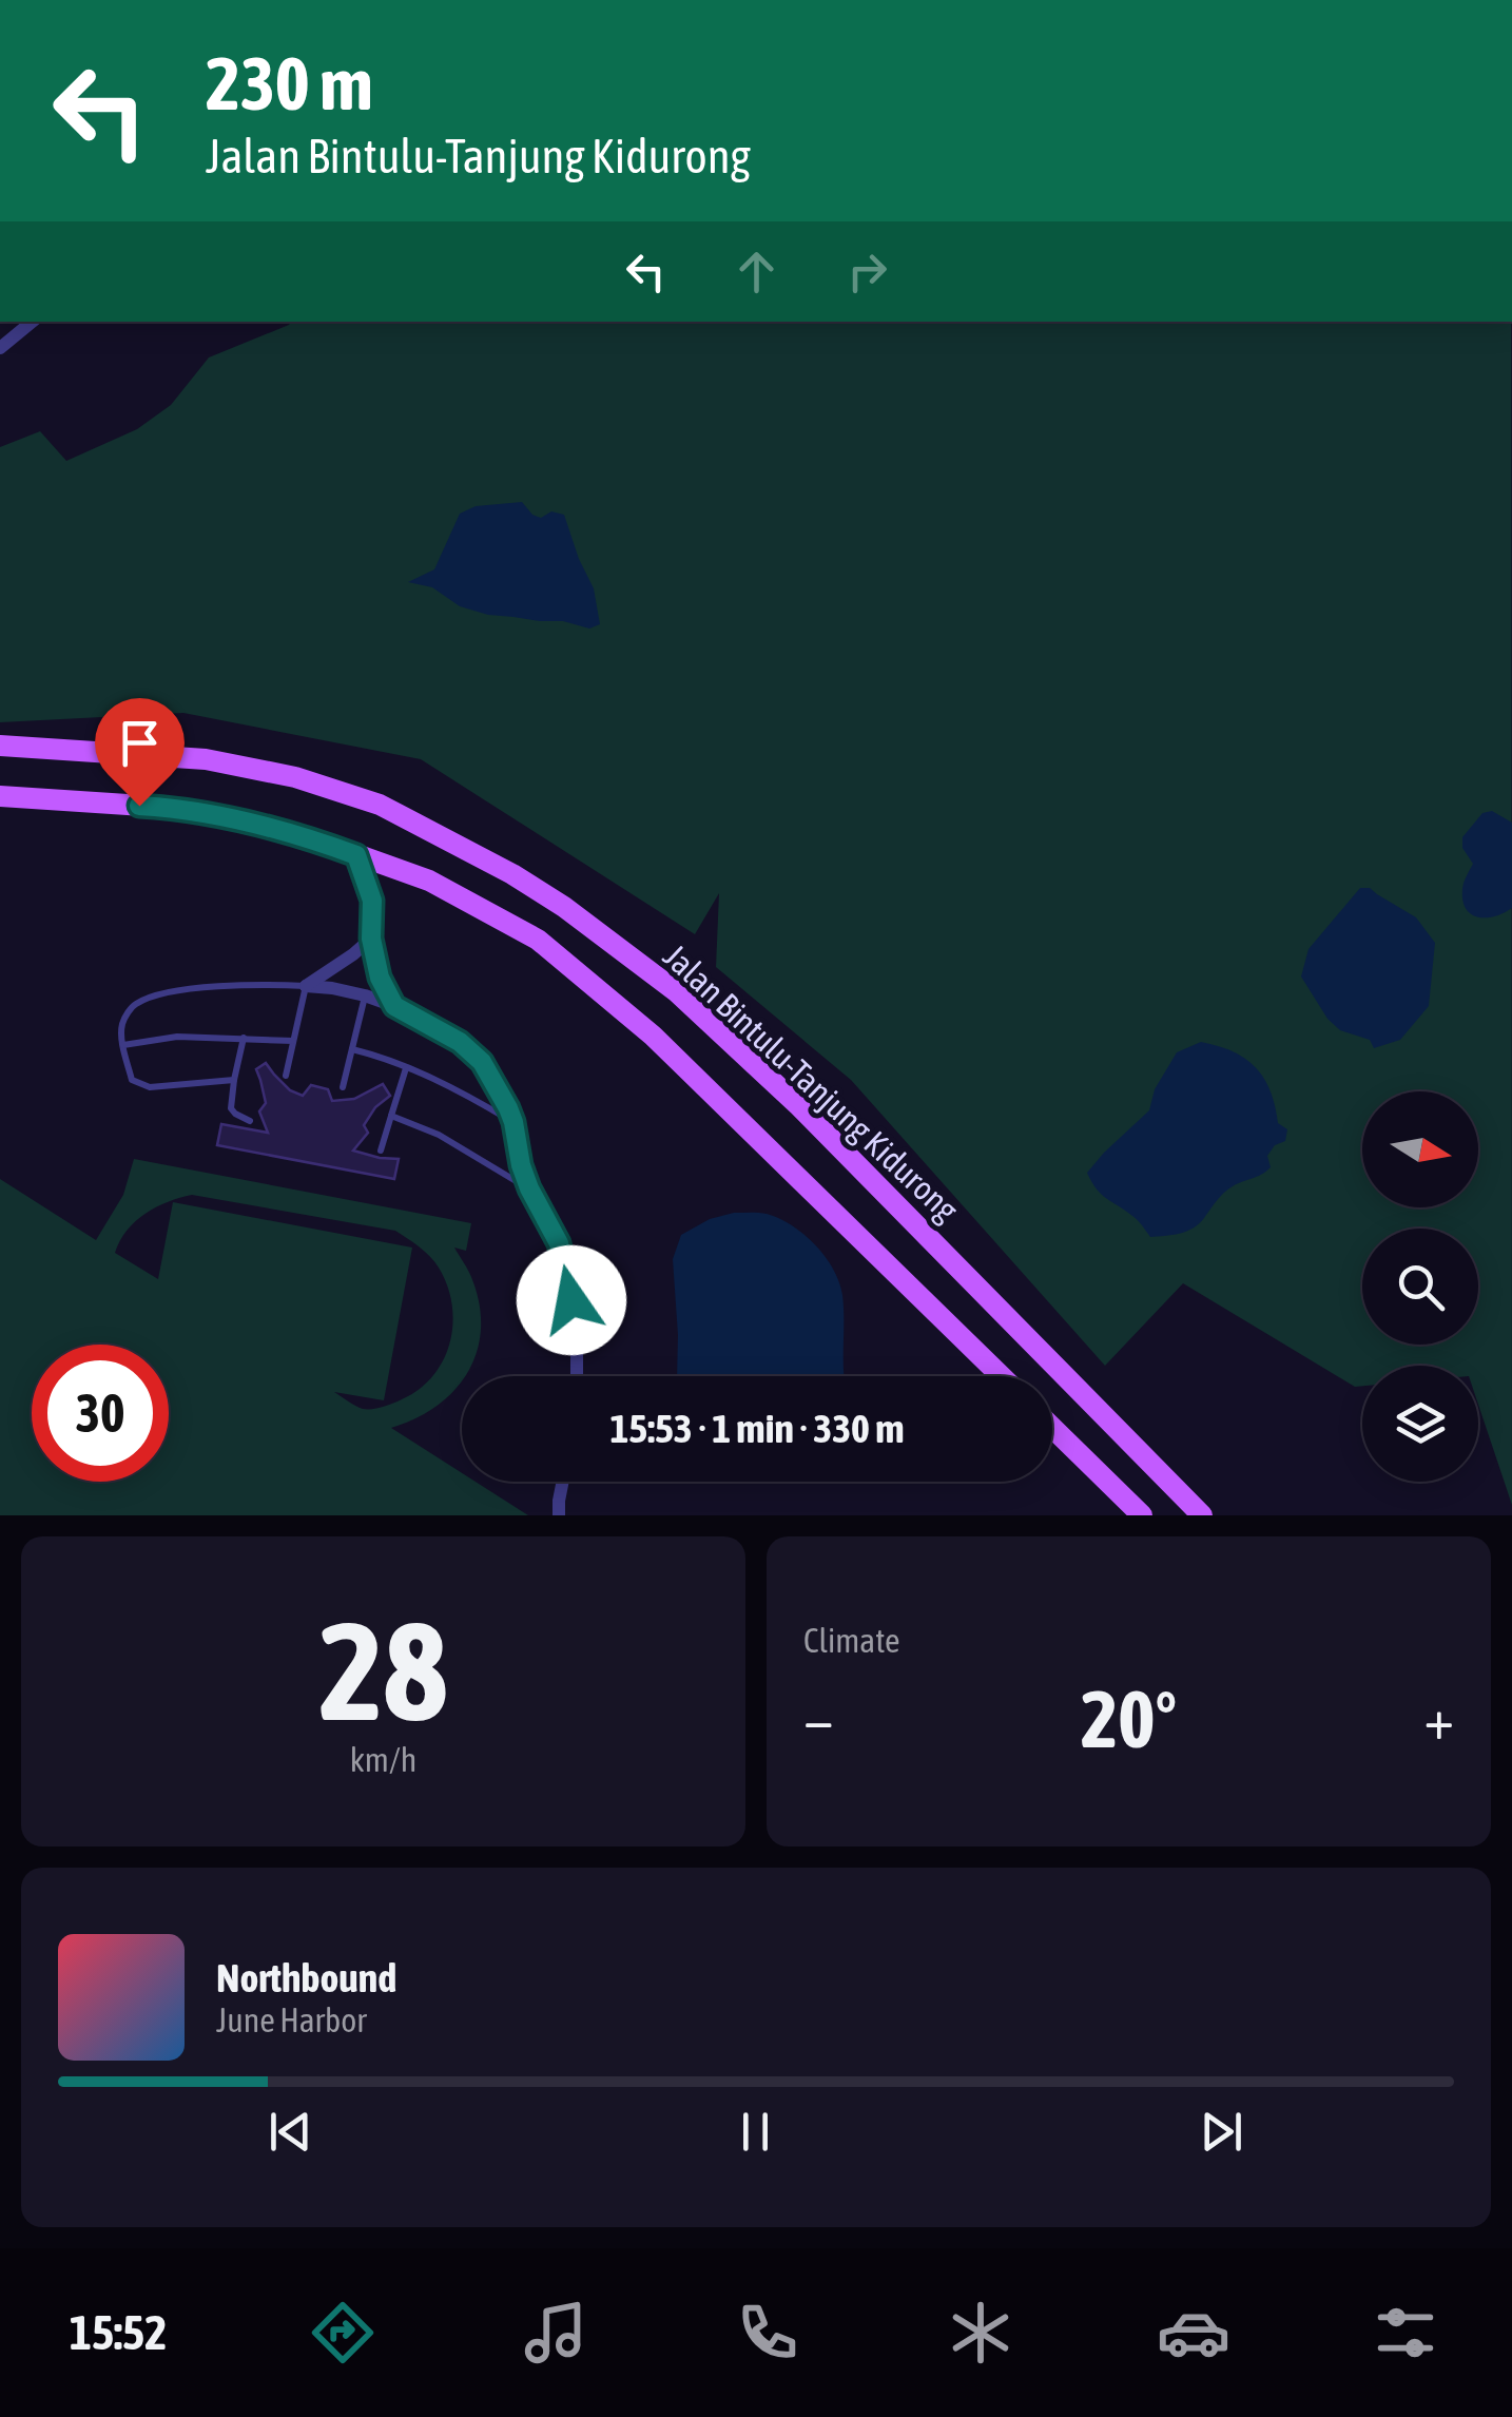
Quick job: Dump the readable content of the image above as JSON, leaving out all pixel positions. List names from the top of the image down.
{
  "streets": {
    "main road": ["Jalan Bintulu-Tanjung Kidurong"]
  },
  "north": "right",
  "page": {
    "turn": ["230 m", "Jalan Bintulu-Tanjung Kidurong"],
    "limit": "30",
    "trip": "15:53 · 1 min · 330 m",
    "tile": [
      ["28", "km/h"],
      "Climate"
    ],
    "heat": ["−", "20°", "+"],
    "song": ["Northbound", "June Harbor"],
    "tabs": "15:52"
  }
}
